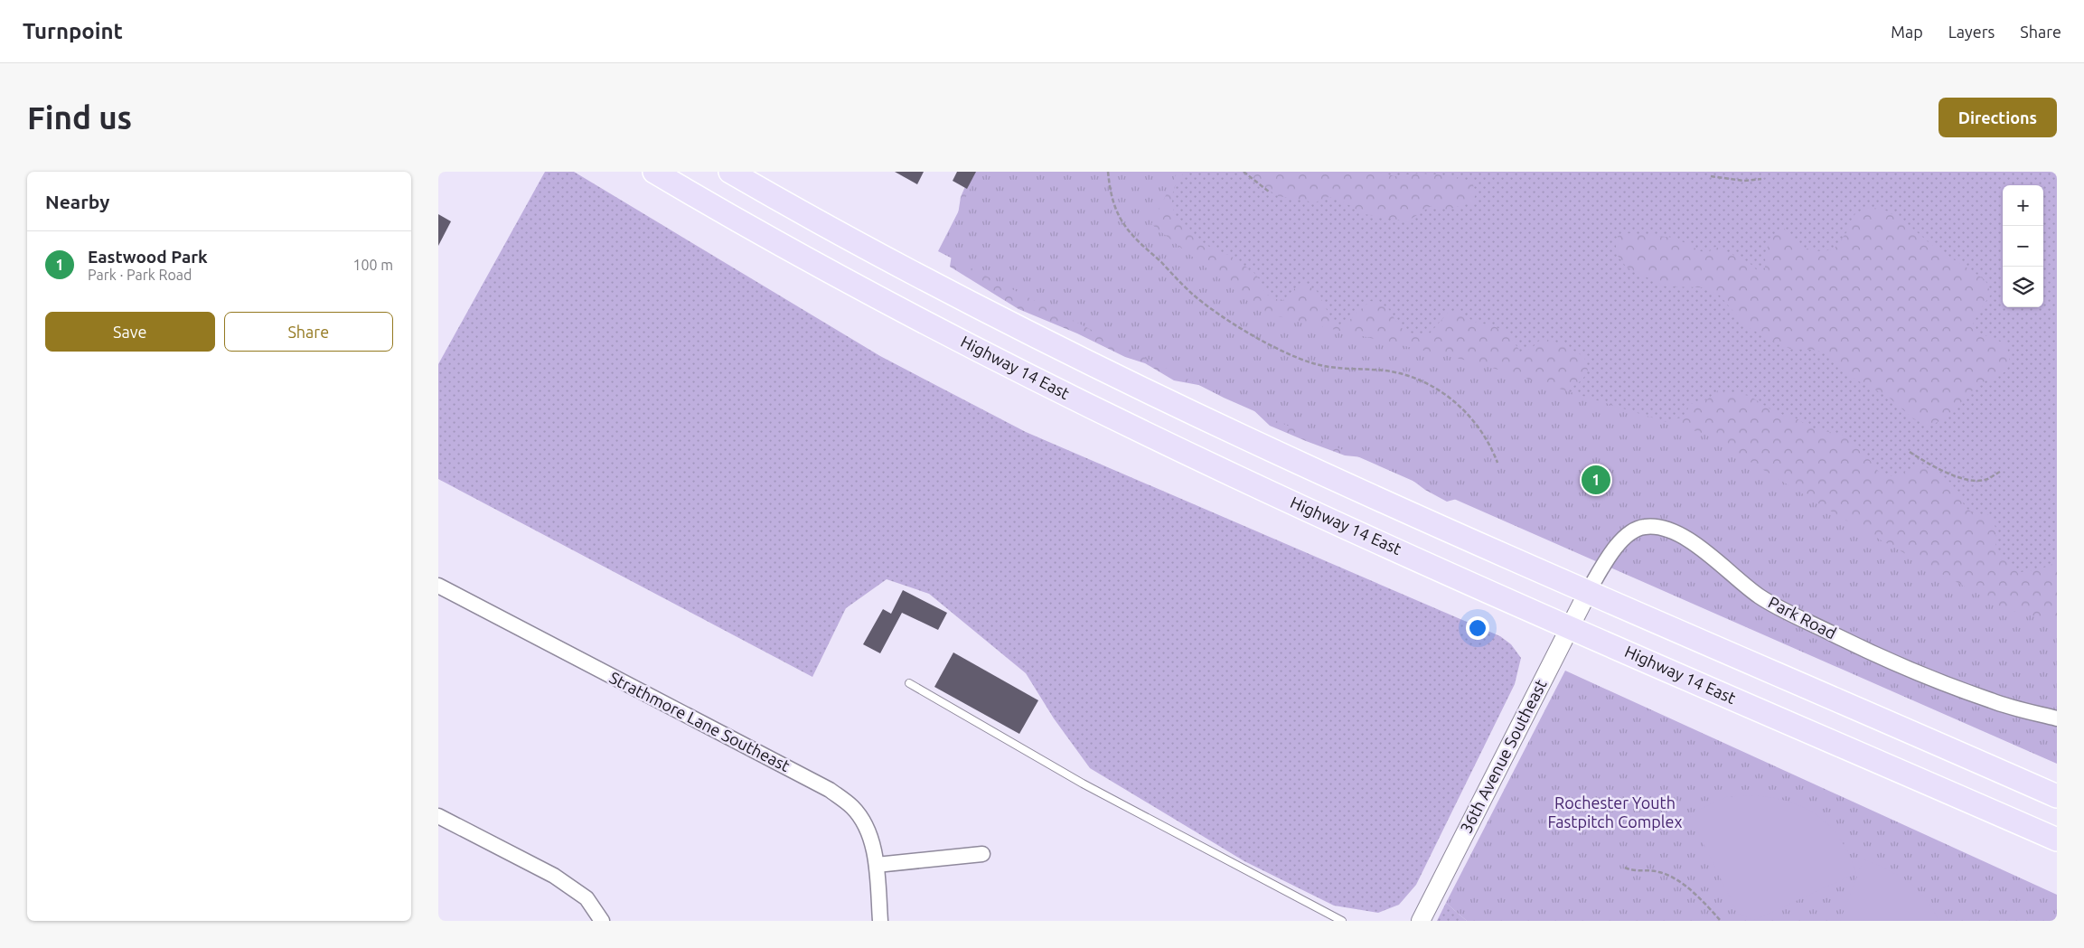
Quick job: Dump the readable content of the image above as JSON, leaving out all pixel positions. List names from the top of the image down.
{
  "streets": {
    "main road": ["Highway 14 East"],
    "street": ["Park Road", "Strathmore Lane Southeast", "36th Avenue Southeast"]
  },
  "crossings": [
    ["Highway 14 East", "36th Avenue Southeast"],
    ["Park Road", "36th Avenue Southeast"]
  ],
  "parks": ["Rochester Youth Fastpitch Complex"],
  "page": {
    "header": "Turnpoint",
    "nav": ["Map", "Layers", "Share"],
    "buttons": [
      "Directions",
      ["Save", "Share"]
    ],
    "title": "Find us",
    "heading": "Nearby",
    "map_buttons": ["+", "−"],
    "list": [
      {
        "mark": "1",
        "name": "Eastwood Park",
        "note": "Park · Park Road",
        "value": "100 m"
      }
    ],
    "pins": "1"
  }
}
